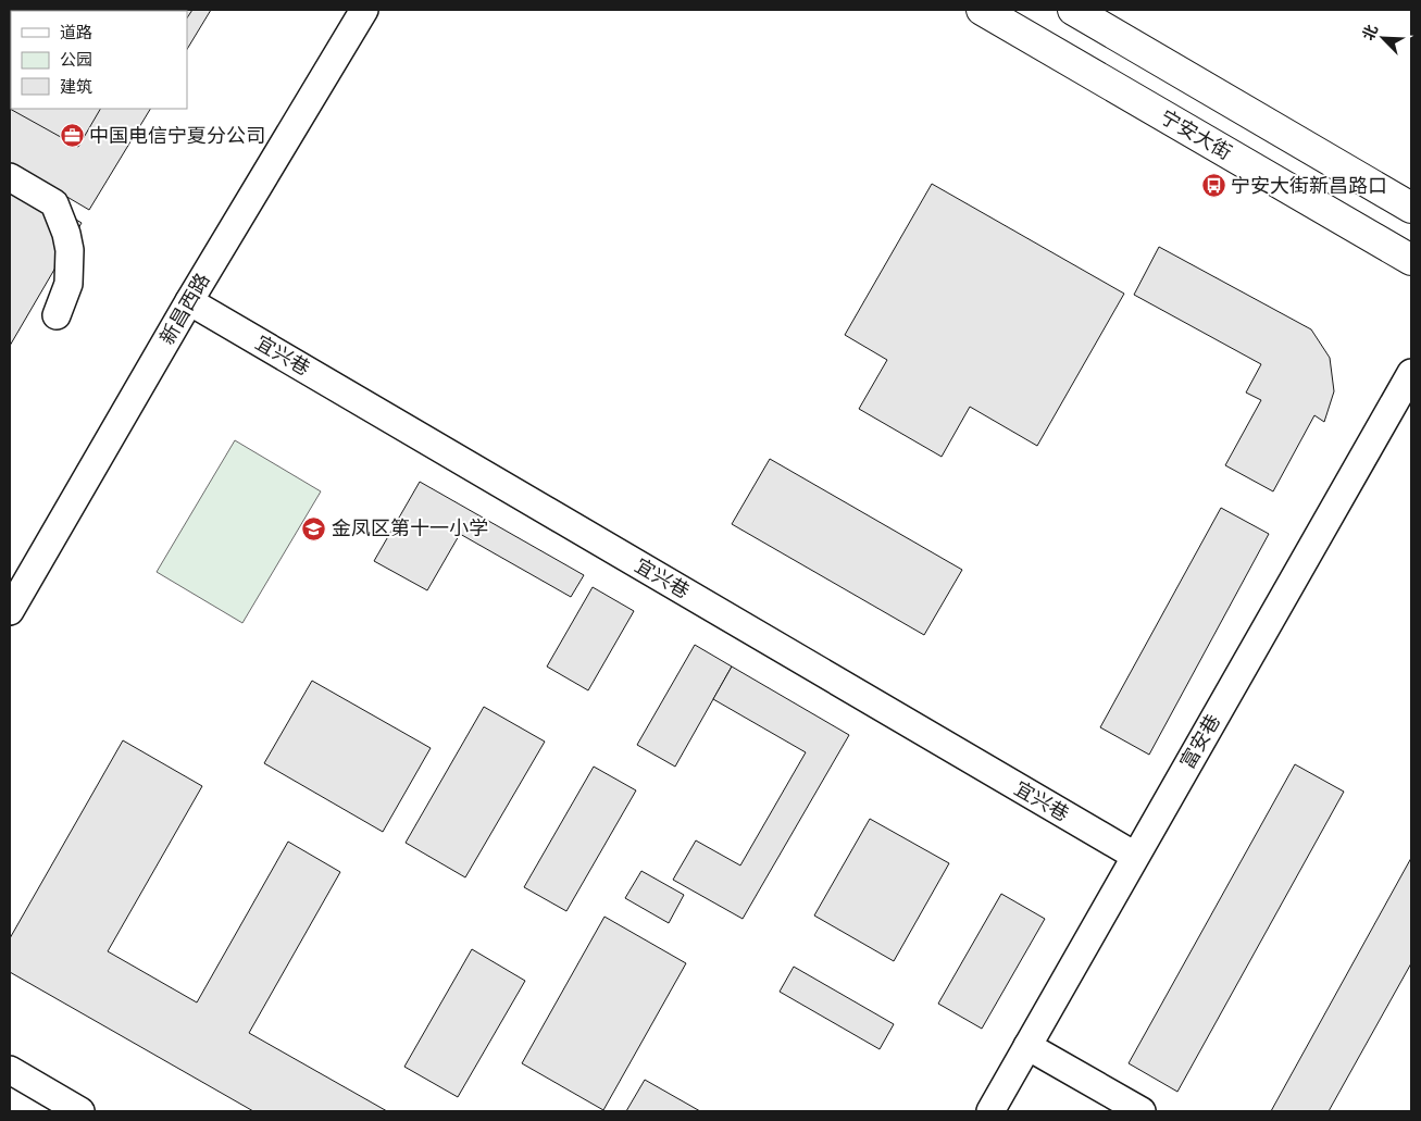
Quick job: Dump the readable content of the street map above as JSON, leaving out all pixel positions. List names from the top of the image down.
{
  "streets": {
    "main road": ["宁安大街"],
    "street": ["新昌西路", "宜兴巷", "富安巷"]
  },
  "crossings": [
    ["新昌西路", "宜兴巷"],
    ["宜兴巷", "富安巷"]
  ],
  "places": {
    "office": ["中国电信宁夏分公司"],
    "bus stop": ["宁安大街新昌路口"],
    "school or university": ["金凤区第十一小学"]
  },
  "legend": ["道路", "公园", "建筑"],
  "north": "top left"
}
